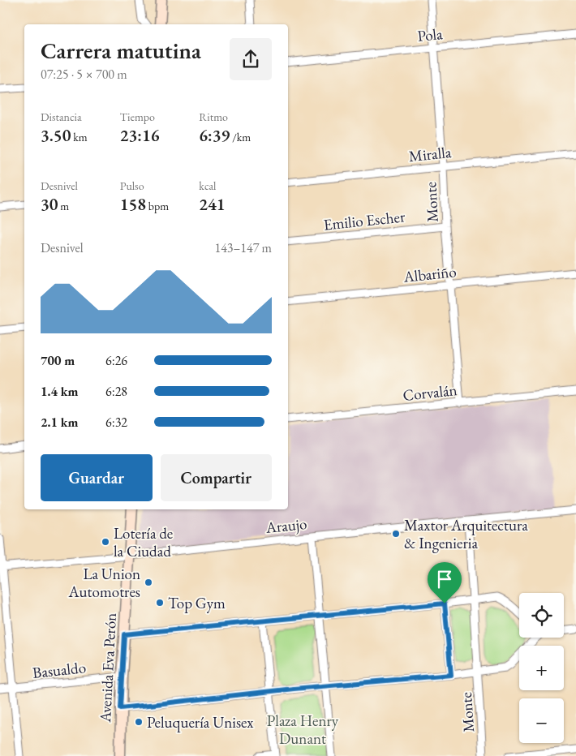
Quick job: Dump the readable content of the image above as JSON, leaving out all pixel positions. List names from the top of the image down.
{
  "streets": {
    "main road": ["Avenida Eva Perón"],
    "street": [
      "Pola",
      "Miralla",
      "Monte",
      "Emilio Escher",
      "Albariño",
      "Corvalán",
      "Araujo",
      "Basualdo"
    ]
  },
  "crossings": [
    ["Pola", "Monte"],
    ["Miralla", "Monte"],
    ["Monte", "Emilio Escher"],
    ["Monte", "Albariño"],
    ["Monte", "Corvalán"],
    ["Monte", "Araujo"],
    ["Araujo", "Avenida Eva Perón"],
    ["Avenida Eva Perón", "Basualdo"]
  ],
  "parks": ["Plaza Henry Dunant"],
  "places": [
    "Maxtor Arquitectura & Ingenieria",
    "Lotería de la Ciudad",
    "La Union Automotres",
    "Top Gym",
    "Peluquería Unisex"
  ],
  "page": {
    "heading": ["Carrera matutina", "07:25 · 5 × 700 m"],
    "stats": [
      ["Distancia", "3.50 km"],
      ["Tiempo", "23:16"],
      ["Ritmo", "6:39 /km"],
      ["Desnivel", "30 m"],
      ["Pulso", "158 bpm"],
      ["kcal", "241"]
    ],
    "chart": ["Desnivel", "143–147 m"],
    "list": [
      {
        "name": "700 m",
        "note": "6:26"
      },
      {
        "name": "1.4 km",
        "note": "6:28"
      },
      {
        "name": "2.1 km",
        "note": "6:32"
      }
    ],
    "buttons": ["Guardar", "Compartir"],
    "map_buttons": ["+", "−"]
  }
}
